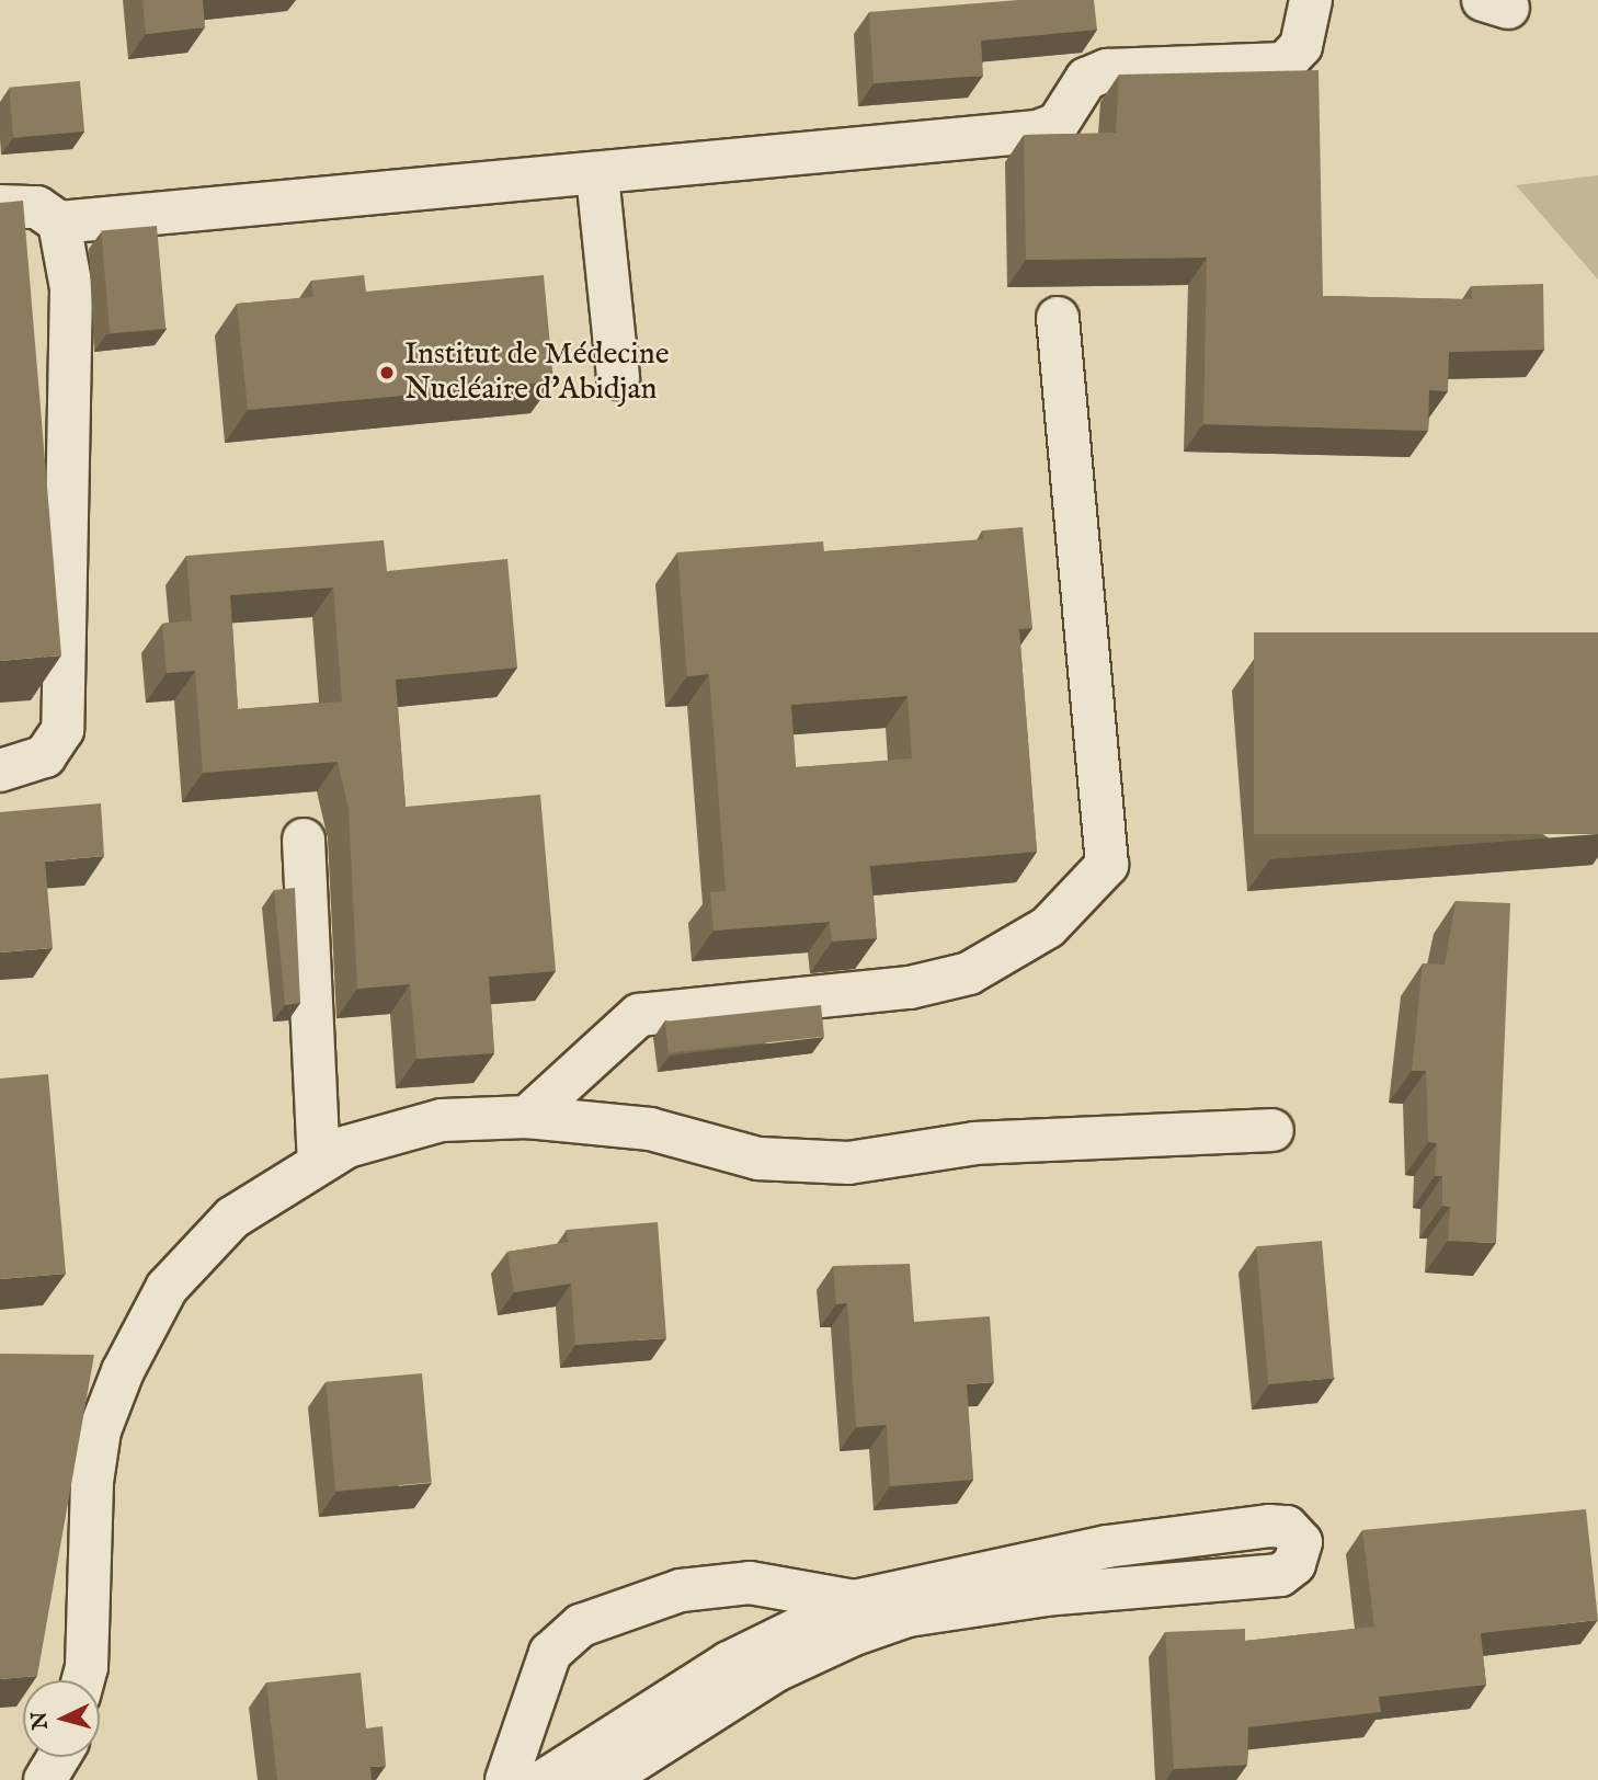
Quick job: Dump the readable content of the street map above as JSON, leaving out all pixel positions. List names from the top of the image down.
{
  "places": ["Institut de Médecine Nucléaire d'Abidjan"],
  "north": "left"
}
